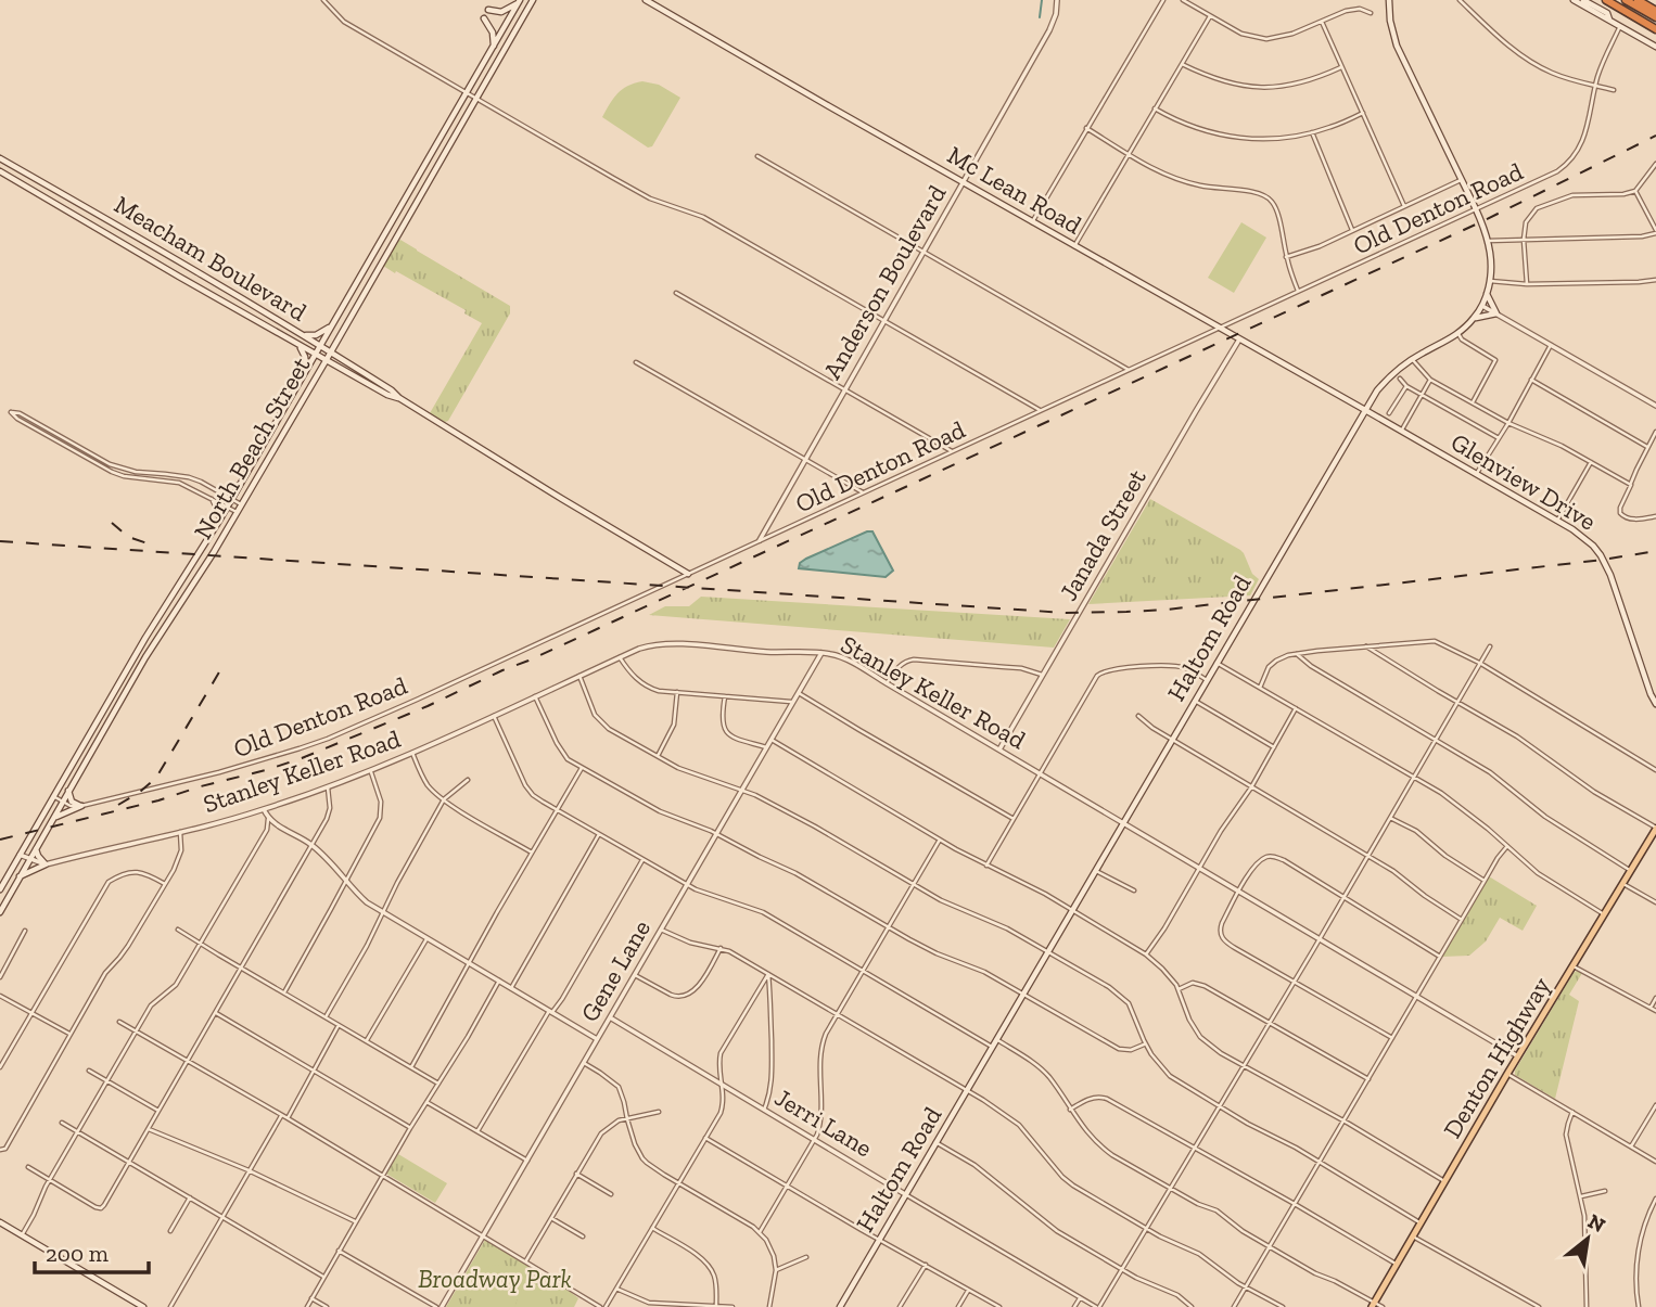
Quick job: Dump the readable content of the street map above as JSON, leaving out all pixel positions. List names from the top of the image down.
{
  "streets": {
    "main road": [
      "Mc Lean Road",
      "Meacham Boulevard",
      "North Beach Street",
      "Glenview Drive",
      "Haltom Road",
      "Denton Highway"
    ],
    "street": [
      "Old Denton Road",
      "Anderson Boulevard",
      "Janada Street",
      "Stanley Keller Road",
      "Gene Lane",
      "Jerri Lane"
    ]
  },
  "crossings": [
    ["Mc Lean Road", "Old Denton Road"],
    ["Mc Lean Road", "Anderson Boulevard"],
    ["Mc Lean Road", "Glenview Drive"],
    ["Mc Lean Road", "Janada Street"],
    ["Mc Lean Road", "Haltom Road"],
    ["Old Denton Road", "Meacham Boulevard"],
    ["Old Denton Road", "Anderson Boulevard"],
    ["Old Denton Road", "North Beach Street"],
    ["Old Denton Road", "Haltom Road"],
    ["Meacham Boulevard", "North Beach Street"],
    ["Glenview Drive", "Haltom Road"],
    ["Janada Street", "Stanley Keller Road"],
    ["Haltom Road", "Stanley Keller Road"],
    ["Haltom Road", "Jerri Lane"],
    ["Stanley Keller Road", "Gene Lane"],
    ["Stanley Keller Road", "Denton Highway"],
    ["Gene Lane", "Jerri Lane"]
  ],
  "parks": ["Broadway Park"],
  "scale_bar": "200 m",
  "north": "top right"
}
